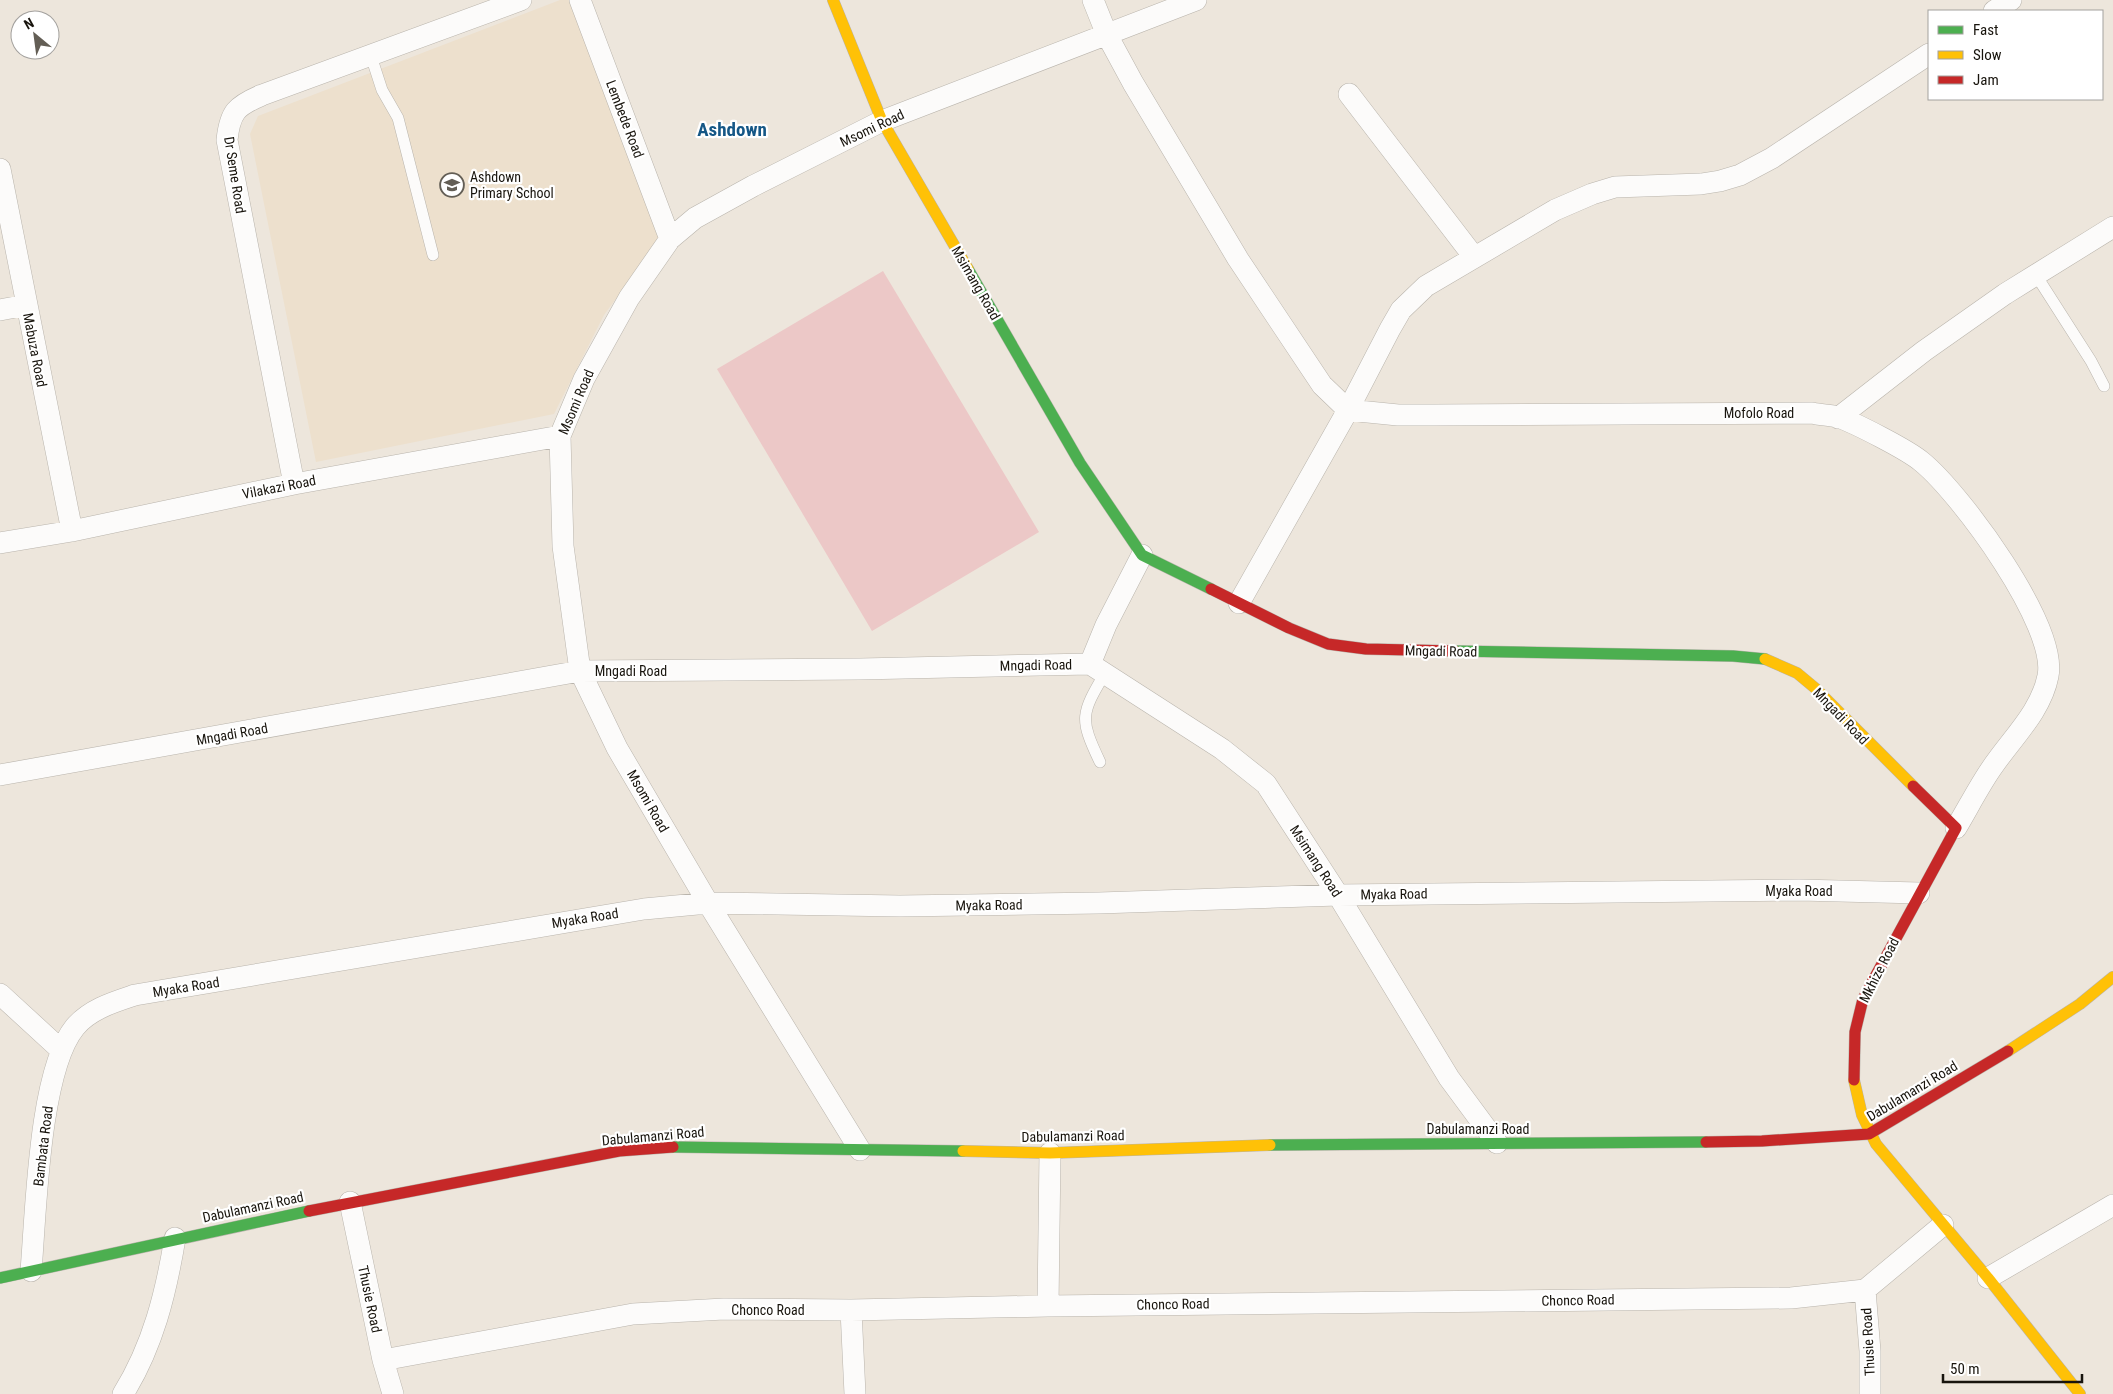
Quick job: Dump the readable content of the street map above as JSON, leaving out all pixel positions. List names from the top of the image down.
{
  "streets": {
    "street": [
      "Lembede Road",
      "Msomi Road",
      "Dr Seme Road",
      "Msimang Road",
      "Mabuza Road",
      "Mofolo Road",
      "Vilakazi Road",
      "Mngadi Road",
      "Myaka Road",
      "Mkhize Road",
      "Dabulamanzi Road",
      "Bambata Road",
      "Thusie Road",
      "Chonco Road"
    ]
  },
  "crossings": [
    ["Lembede Road", "Msomi Road"],
    ["Msomi Road", "Msimang Road"],
    ["Msomi Road", "Vilakazi Road"],
    ["Msomi Road", "Mngadi Road"],
    ["Msomi Road", "Myaka Road"],
    ["Msomi Road", "Dabulamanzi Road"],
    ["Dr Seme Road", "Vilakazi Road"],
    ["Msimang Road", "Mngadi Road"],
    ["Msimang Road", "Myaka Road"],
    ["Msimang Road", "Dabulamanzi Road"],
    ["Mabuza Road", "Vilakazi Road"],
    ["Mofolo Road", "Mkhize Road"],
    ["Mngadi Road", "Mkhize Road"],
    ["Myaka Road", "Mkhize Road"],
    ["Myaka Road", "Bambata Road"],
    ["Mkhize Road", "Dabulamanzi Road"],
    ["Dabulamanzi Road", "Bambata Road"],
    ["Dabulamanzi Road", "Thusie Road"],
    ["Thusie Road", "Chonco Road"]
  ],
  "districts": ["Ashdown"],
  "places": {
    "school or university": ["Ashdown Primary School"]
  },
  "legend": ["Fast", "Slow", "Jam"],
  "scale_bar": "50 m",
  "north": "top left"
}
